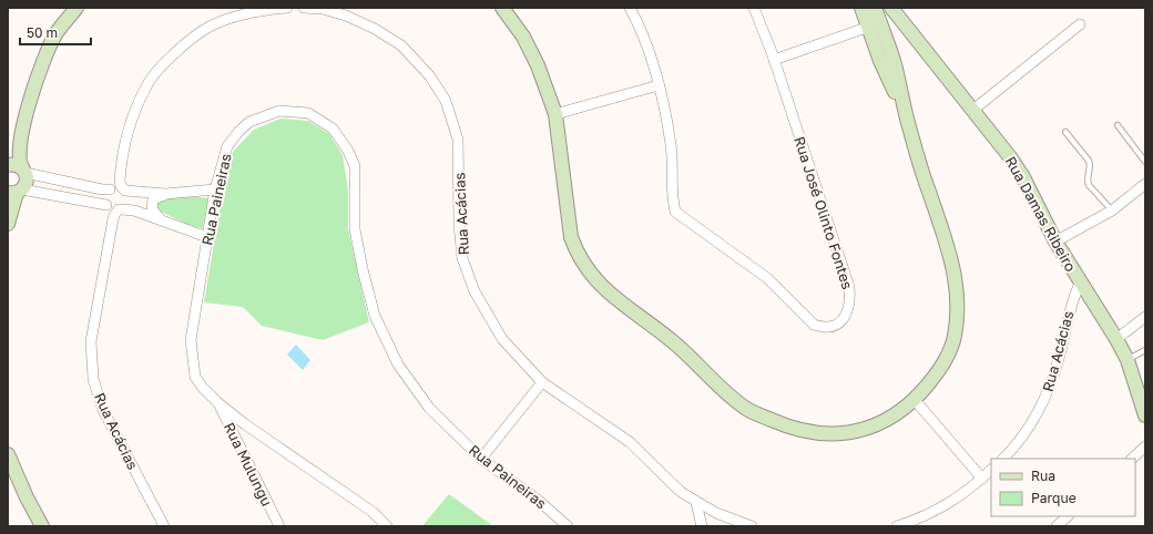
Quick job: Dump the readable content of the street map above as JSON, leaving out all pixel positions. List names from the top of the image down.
{
  "streets": {
    "street": [
      "Rua Paineiras",
      "Rua José Olinto Fontes",
      "Rua Acácias",
      "Rua Damas Ribeiro",
      "Rua Mulungu"
    ]
  },
  "crossings": [
    ["Rua Paineiras", "Rua Mulungu"],
    ["Rua Acácias", "Rua Damas Ribeiro"]
  ],
  "legend": ["Rua", "Parque"],
  "scale_bar": "50 m"
}
